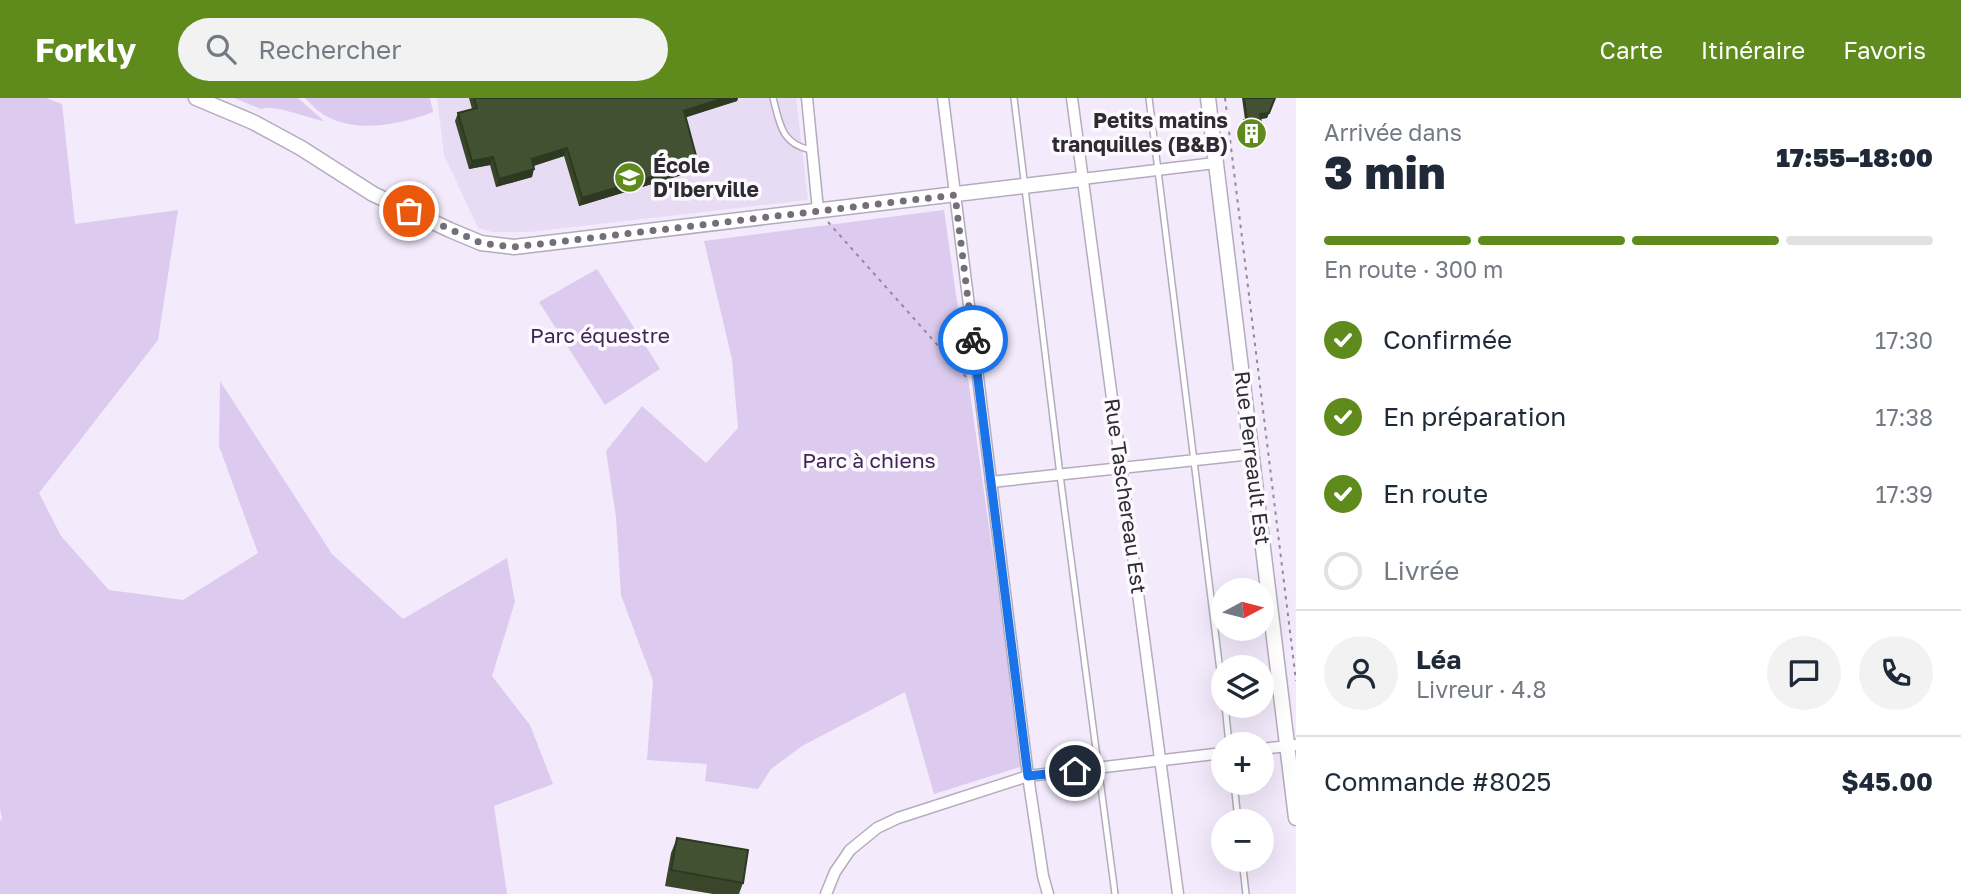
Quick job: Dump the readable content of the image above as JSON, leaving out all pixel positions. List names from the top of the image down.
{
  "streets": {
    "street": ["Rue Perreault Est", "Rue Taschereau Est"]
  },
  "parks": ["Parc équestre", "Parc à chiens"],
  "places": {
    "building": ["Petits matins tranquilles (B&B)"],
    "school or university": ["École D'Iberville"]
  },
  "north": "right",
  "page": {
    "header": "Forkly",
    "search": "Rechercher",
    "nav": ["Carte", "Itinéraire", "Favoris"],
    "heading": ["3 min", "Arrivée dans", "17:55–18:00"],
    "panel": [
      "Léa",
      "Livreur · 4.8",
      "Commande #8025",
      "$45.00"
    ],
    "bar": "En route · 300 m",
    "list": [
      ["Confirmée", "17:30"],
      ["En préparation", "17:38"],
      ["En route", "17:39"],
      "Livrée"
    ],
    "map_buttons": ["+", "−"]
  }
}
